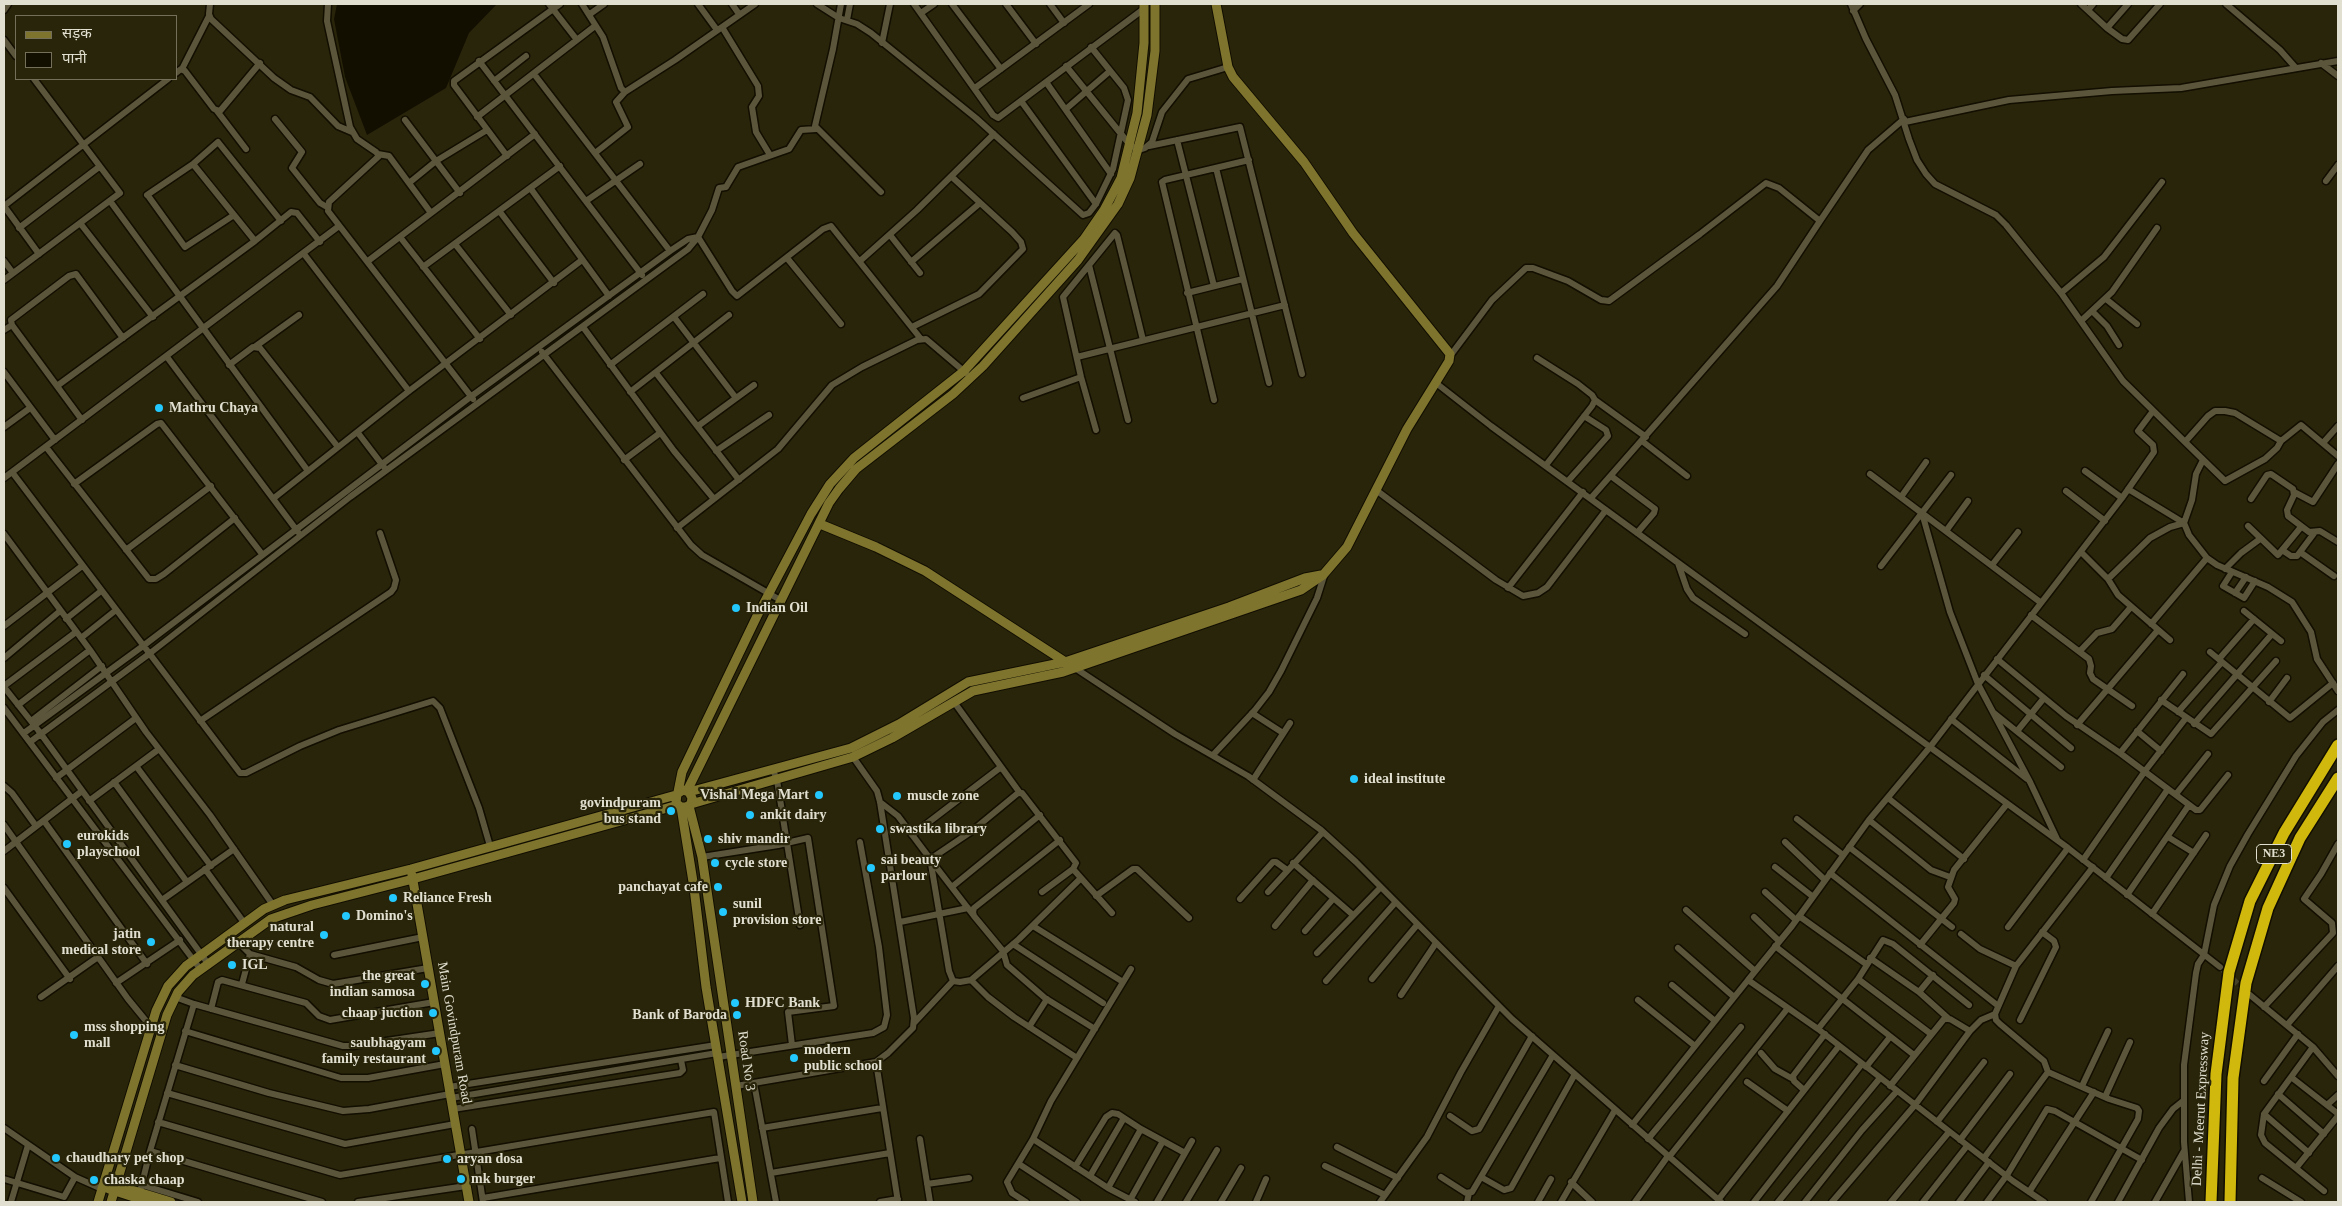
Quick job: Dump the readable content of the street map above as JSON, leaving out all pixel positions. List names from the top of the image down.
{
  "streets": {
    "highway": ["NE3", "Delhi - Meerut Expressway"],
    "street": ["Main Govindpuram Road", "Road No 3"]
  },
  "places": [
    "Mathru Chaya",
    "Indian Oil",
    "ideal institute",
    "Vishal Mega Mart",
    "muscle zone",
    "govindpuram bus stand",
    "ankit dairy",
    "swastika library",
    "shiv mandir",
    "eurokids playschool",
    "cycle store",
    "sai beauty parlour",
    "panchayat cafe",
    "Reliance Fresh",
    "sunil provision store",
    "Domino's",
    "natural therapy centre",
    "jatin medical store",
    "IGL",
    "the great indian samosa",
    "HDFC Bank",
    "chaap juction",
    "Bank of Baroda",
    "mss shopping mall",
    "saubhagyam family restaurant",
    "modern public school",
    "chaudhary pet shop",
    "aryan dosa",
    "mk burger",
    "chaska chaap"
  ],
  "legend": ["सड़क", "पानी"]
}
